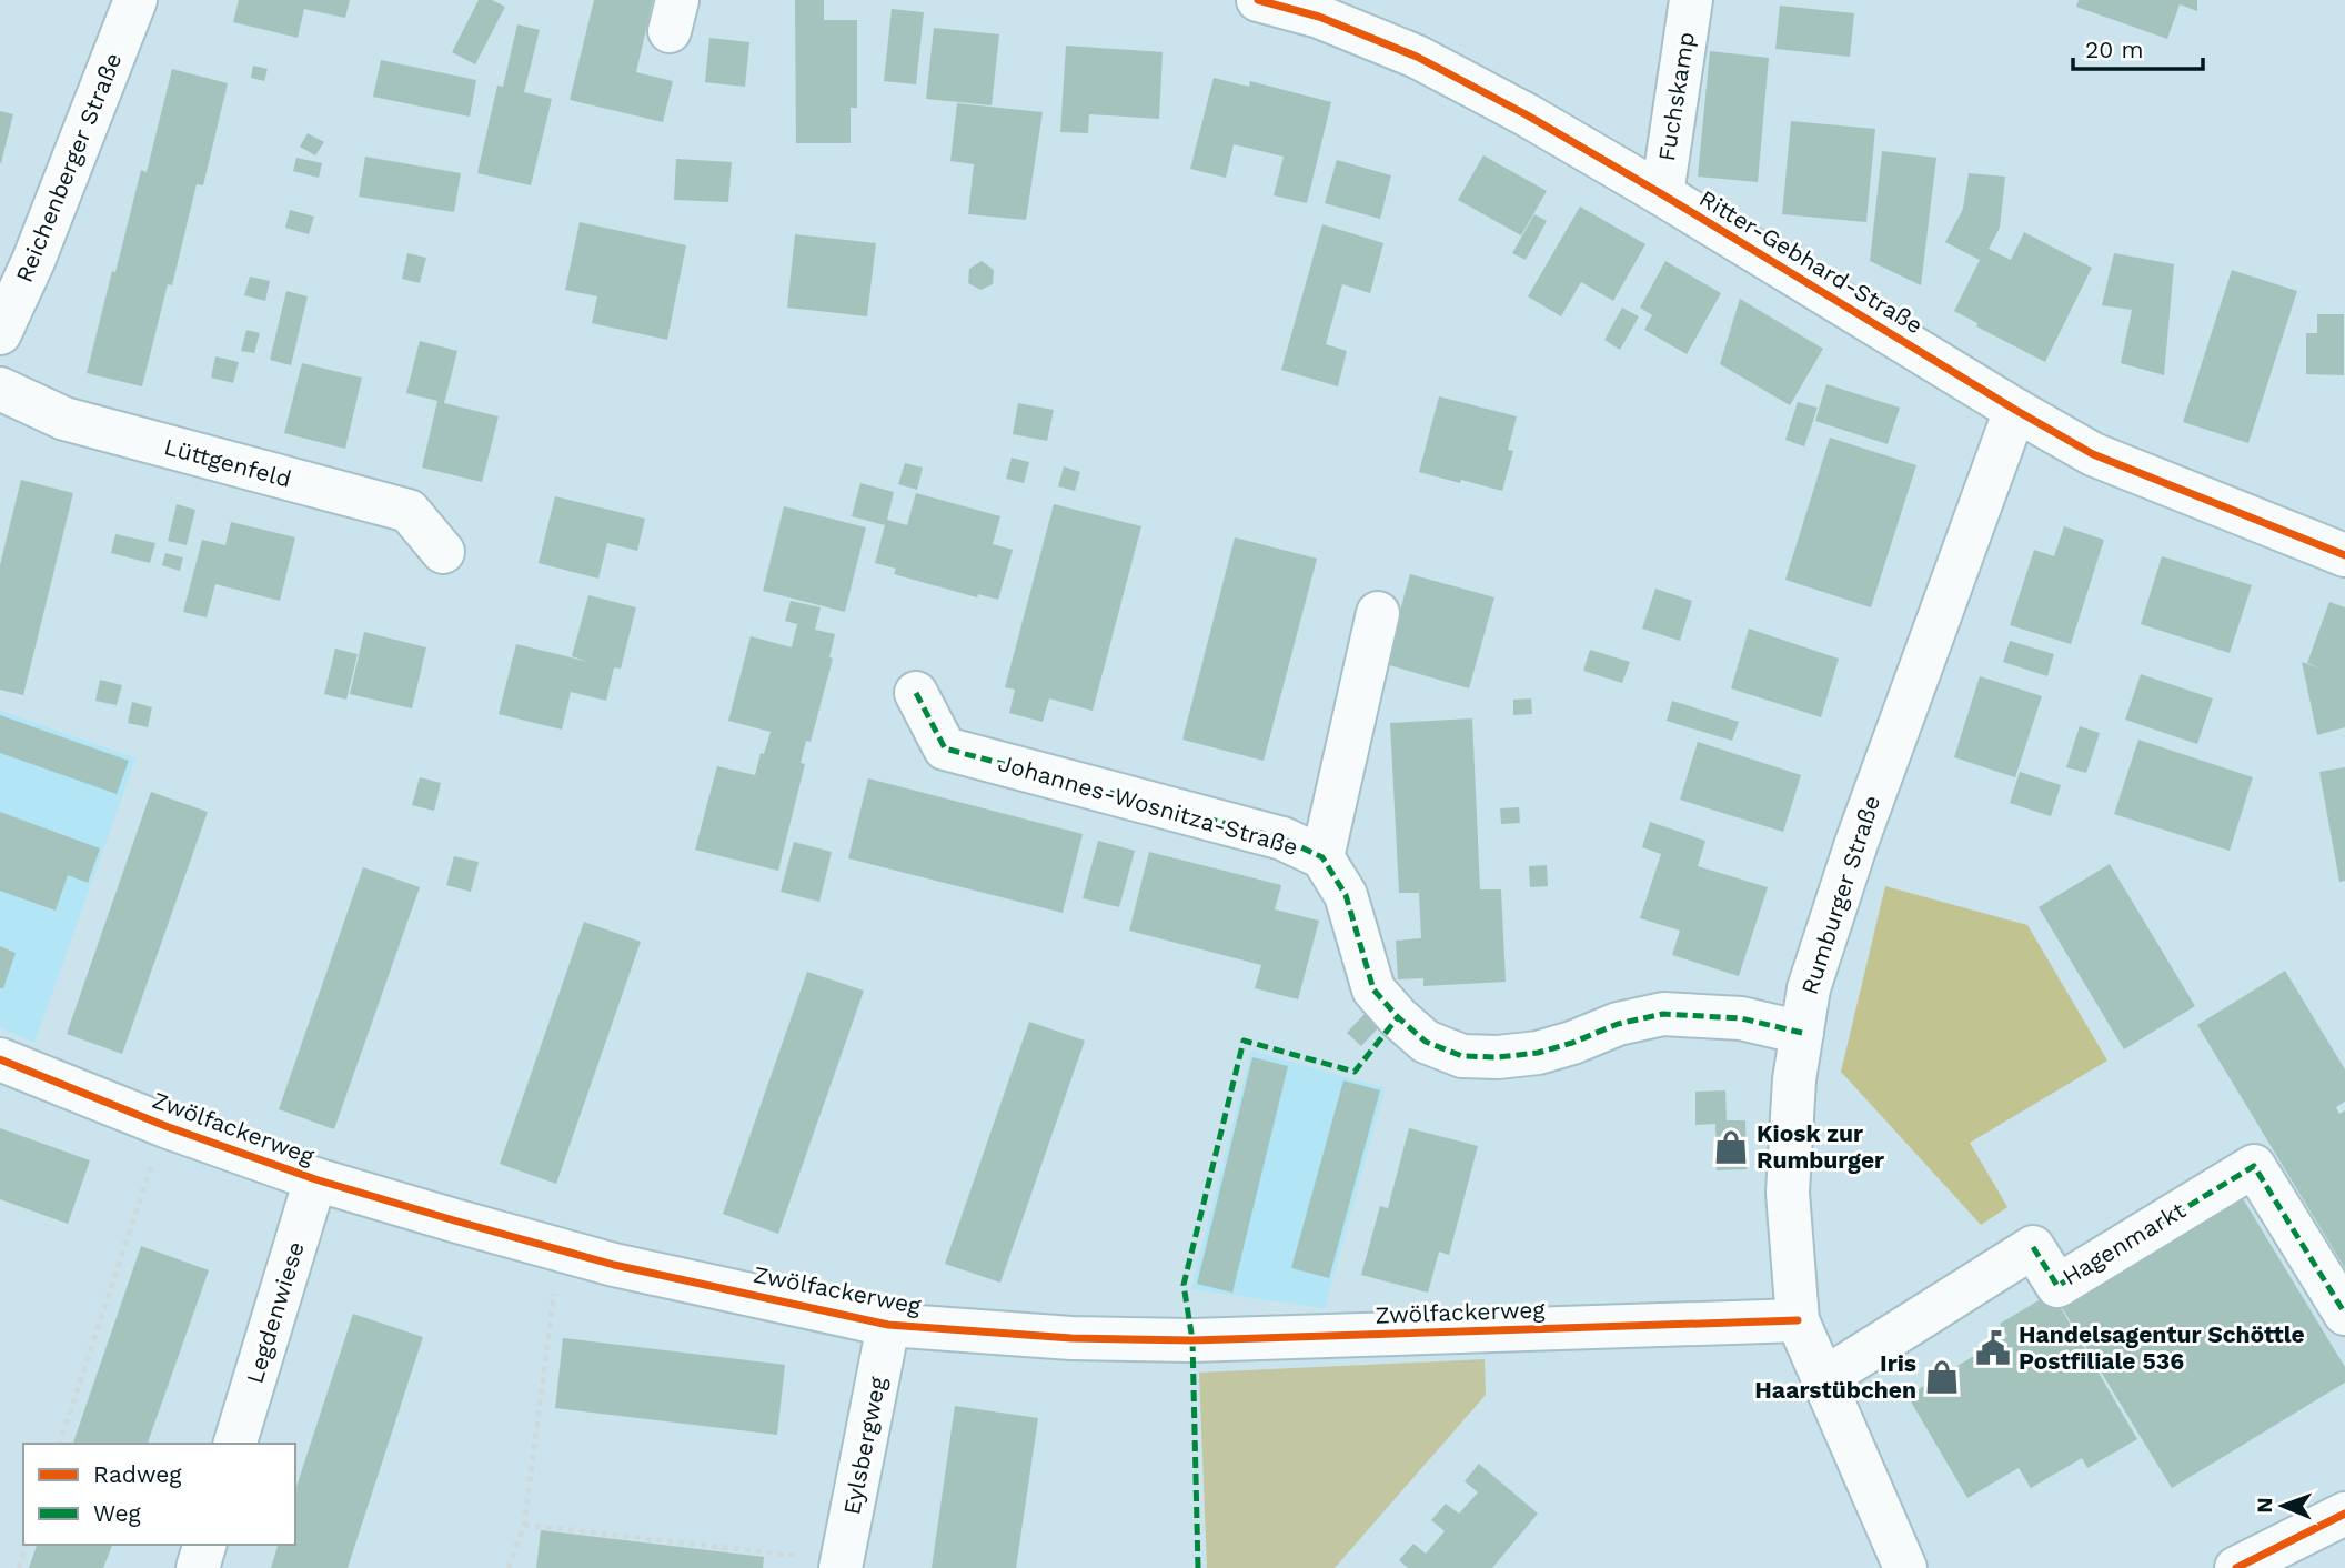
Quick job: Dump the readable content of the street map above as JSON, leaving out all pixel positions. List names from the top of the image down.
{
  "streets": {
    "street": [
      "Fuchskamp",
      "Reichenberger Straße",
      "Ritter-Gebhard-Straße",
      "Lüttgenfeld",
      "Johannes-Wosnitza-Straße",
      "Rumburger Straße",
      "Zwölfackerweg",
      "Hagenmarkt",
      "Legdenwiese",
      "Eylsbergweg"
    ]
  },
  "crossings": [
    ["Fuchskamp", "Ritter-Gebhard-Straße"],
    ["Ritter-Gebhard-Straße", "Rumburger Straße"],
    ["Johannes-Wosnitza-Straße", "Rumburger Straße"],
    ["Rumburger Straße", "Zwölfackerweg"],
    ["Rumburger Straße", "Hagenmarkt"],
    ["Zwölfackerweg", "Legdenwiese"],
    ["Zwölfackerweg", "Eylsbergweg"]
  ],
  "places": {
    "shop": ["Kiosk zur Rumburger", "Iris Haarstübchen"],
    "public building": ["Handelsagentur Schöttle Postfiliale 536"]
  },
  "legend": ["Radweg", "Weg"],
  "scale_bar": "20 m",
  "north": "left"
}
